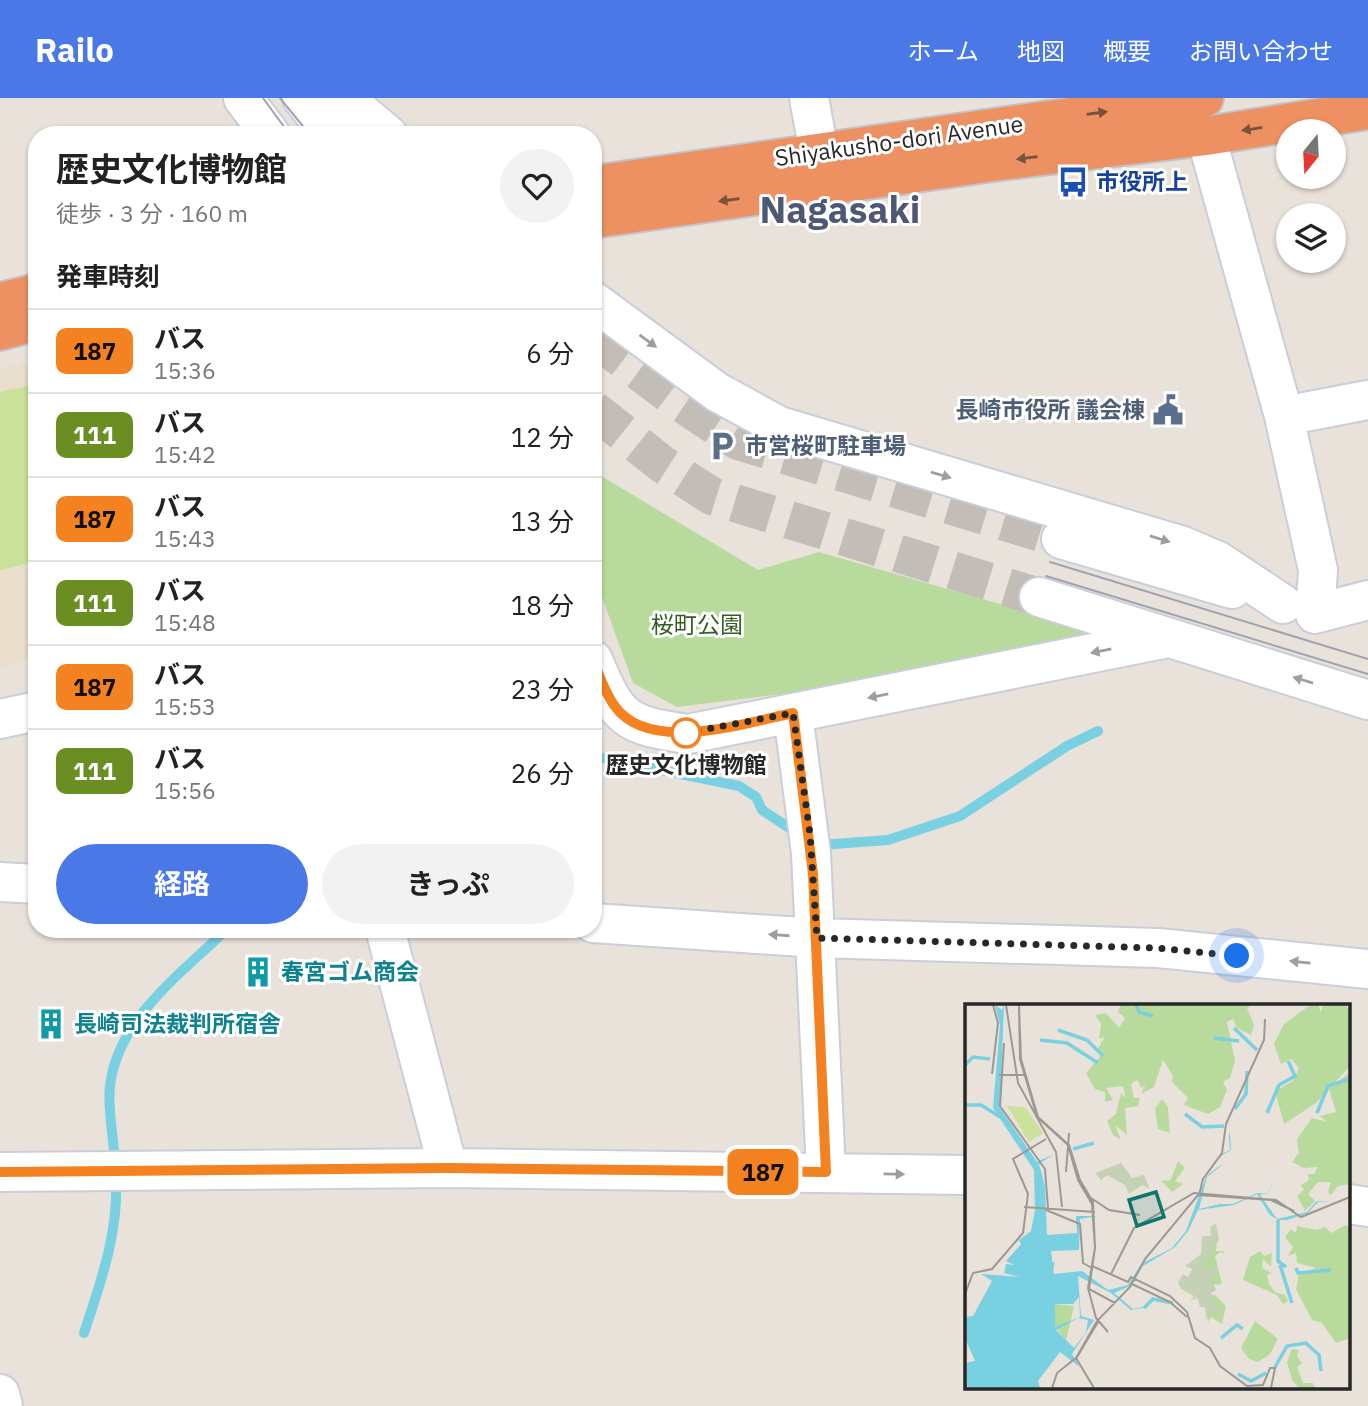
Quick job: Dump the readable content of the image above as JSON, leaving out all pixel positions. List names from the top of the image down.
{
  "streets": {
    "highway": ["Shiyakusho-dori Avenue"]
  },
  "districts": ["Nagasaki"],
  "parks": ["桜町公園"],
  "places": {
    "bus stop": ["市役所上"],
    "public building": ["長崎市役所 議会棟"],
    "parking": ["市営桜町駐車場"],
    "other": ["歴史文化博物館"],
    "building": ["春宮ゴム商会", "長崎司法裁判所宿舎"]
  },
  "lines": ["bus line 187"],
  "north": "bottom",
  "page": {
    "header": "Railo",
    "nav": [
      "ホーム",
      "地図",
      "概要",
      "お問い合わせ"
    ],
    "on_map": "187",
    "heading": [
      ["歴史文化博物館", "徒歩 · 3 分 · 160 m"],
      "発車時刻"
    ],
    "list": [
      {
        "mark": "187",
        "name": "バス",
        "note": "15:36",
        "value": "6 分"
      },
      {
        "mark": "111",
        "name": "バス",
        "note": "15:42",
        "value": "12 分"
      },
      {
        "mark": "187",
        "name": "バス",
        "note": "15:43",
        "value": "13 分"
      },
      {
        "mark": "111",
        "name": "バス",
        "note": "15:48",
        "value": "18 分"
      },
      {
        "mark": "187",
        "name": "バス",
        "note": "15:53",
        "value": "23 分"
      },
      {
        "mark": "111",
        "name": "バス",
        "note": "15:56",
        "value": "26 分"
      }
    ],
    "buttons": ["経路", "きっぷ"]
  }
}
